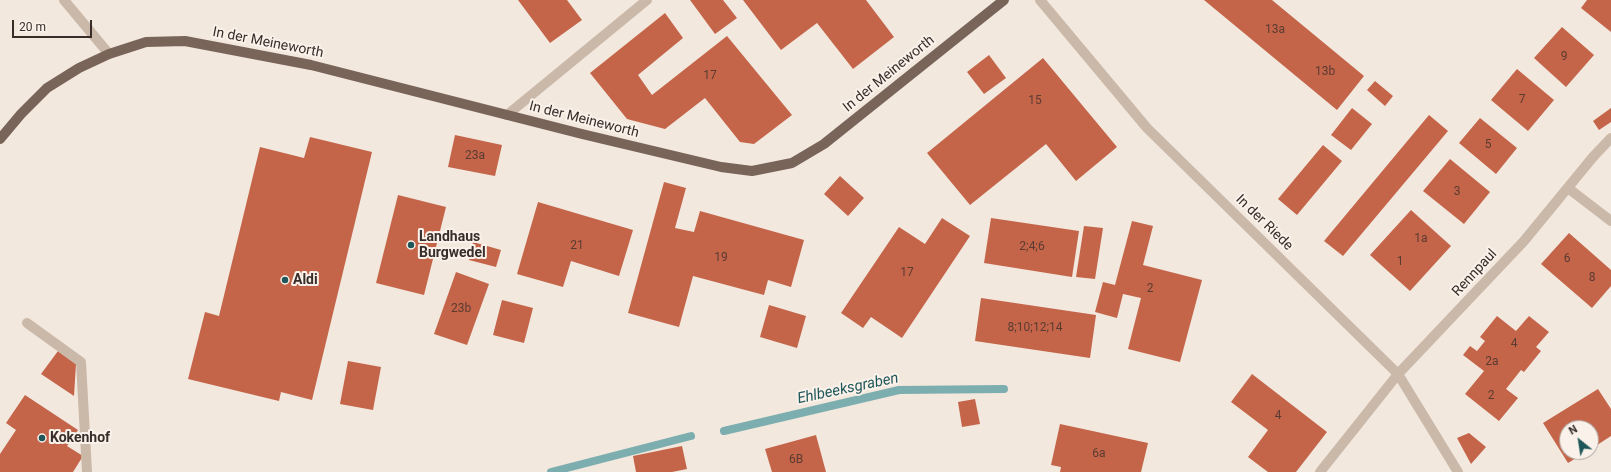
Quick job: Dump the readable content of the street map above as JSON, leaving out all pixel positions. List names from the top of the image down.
{
  "streets": {
    "main road": ["In der Meineworth"],
    "street": ["In der Riede", "Rennpaul"]
  },
  "crossings": [
    ["In der Riede", "Rennpaul"]
  ],
  "water": ["Ehlbeeksgraben"],
  "places": ["Landhaus Burgwedel", "Aldi", "Kokenhof"],
  "house_numbers": [
    "13a",
    "9",
    "13b",
    "17",
    "7",
    "15",
    "5",
    "23a",
    "3",
    "1a",
    "21",
    "2;4;6",
    "19",
    "6",
    "1",
    "17",
    "8",
    "2",
    "23b",
    "8;10;12;14",
    "4",
    "2a",
    "2",
    "4",
    "6a",
    "6B"
  ],
  "scale_bar": "20 m",
  "north": "top left"
}
